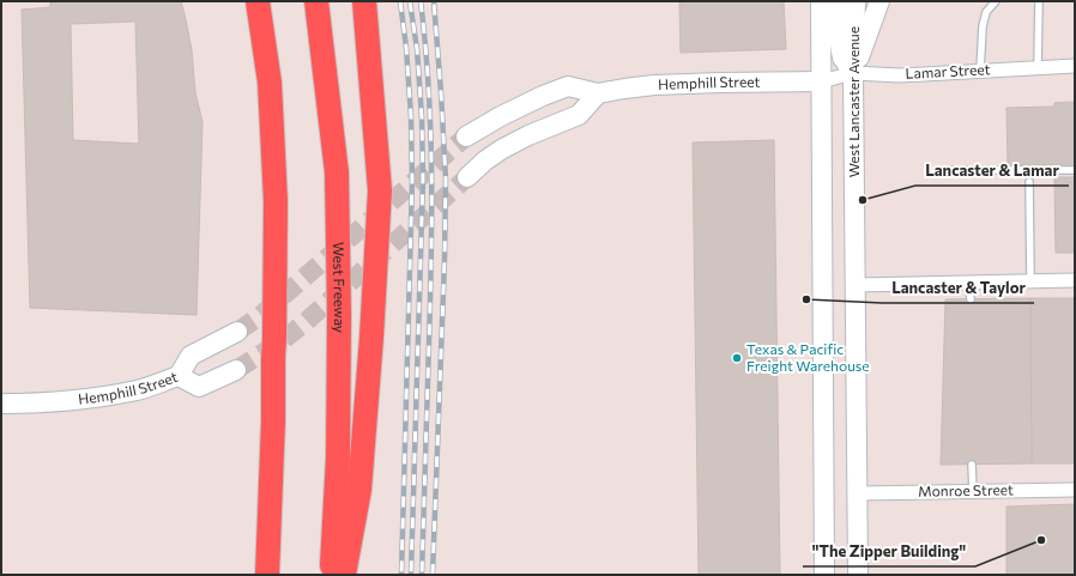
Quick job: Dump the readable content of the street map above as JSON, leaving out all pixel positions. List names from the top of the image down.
{
  "streets": {
    "highway": ["West Freeway"],
    "main road": ["Hemphill Street", "West Lancaster Avenue"],
    "street": ["Lamar Street", "Monroe Street"]
  },
  "crossings": [
    ["Lamar Street", "Hemphill Street"],
    ["Lamar Street", "West Lancaster Avenue"],
    ["West Lancaster Avenue", "Monroe Street"]
  ],
  "places": [
    "Lancaster & Lamar",
    "Lancaster & Taylor",
    "Texas & Pacific Freight Warehouse",
    "\"The Zipper Building\""
  ]
}
